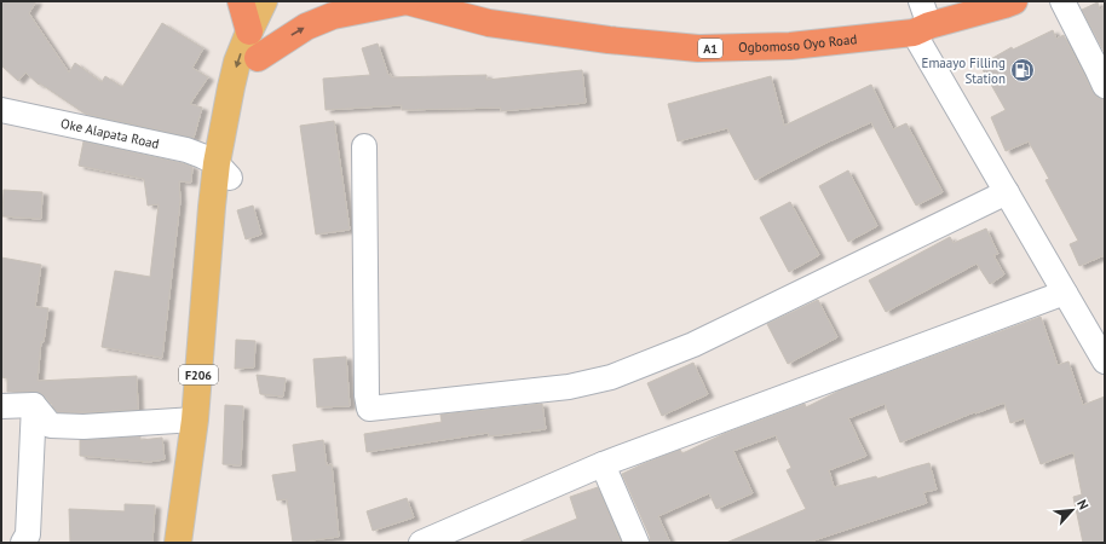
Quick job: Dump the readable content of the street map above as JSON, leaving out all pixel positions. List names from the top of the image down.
{
  "streets": {
    "highway": ["Ogbomoso Oyo Road", "A1"],
    "main road": ["F206"],
    "street": ["Oke Alapata Road"]
  },
  "crossings": [
    ["Oke Alapata Road", "F206"]
  ],
  "places": {
    "fuel station": ["Emaayo Filling Station"]
  },
  "north": "top right"
}
